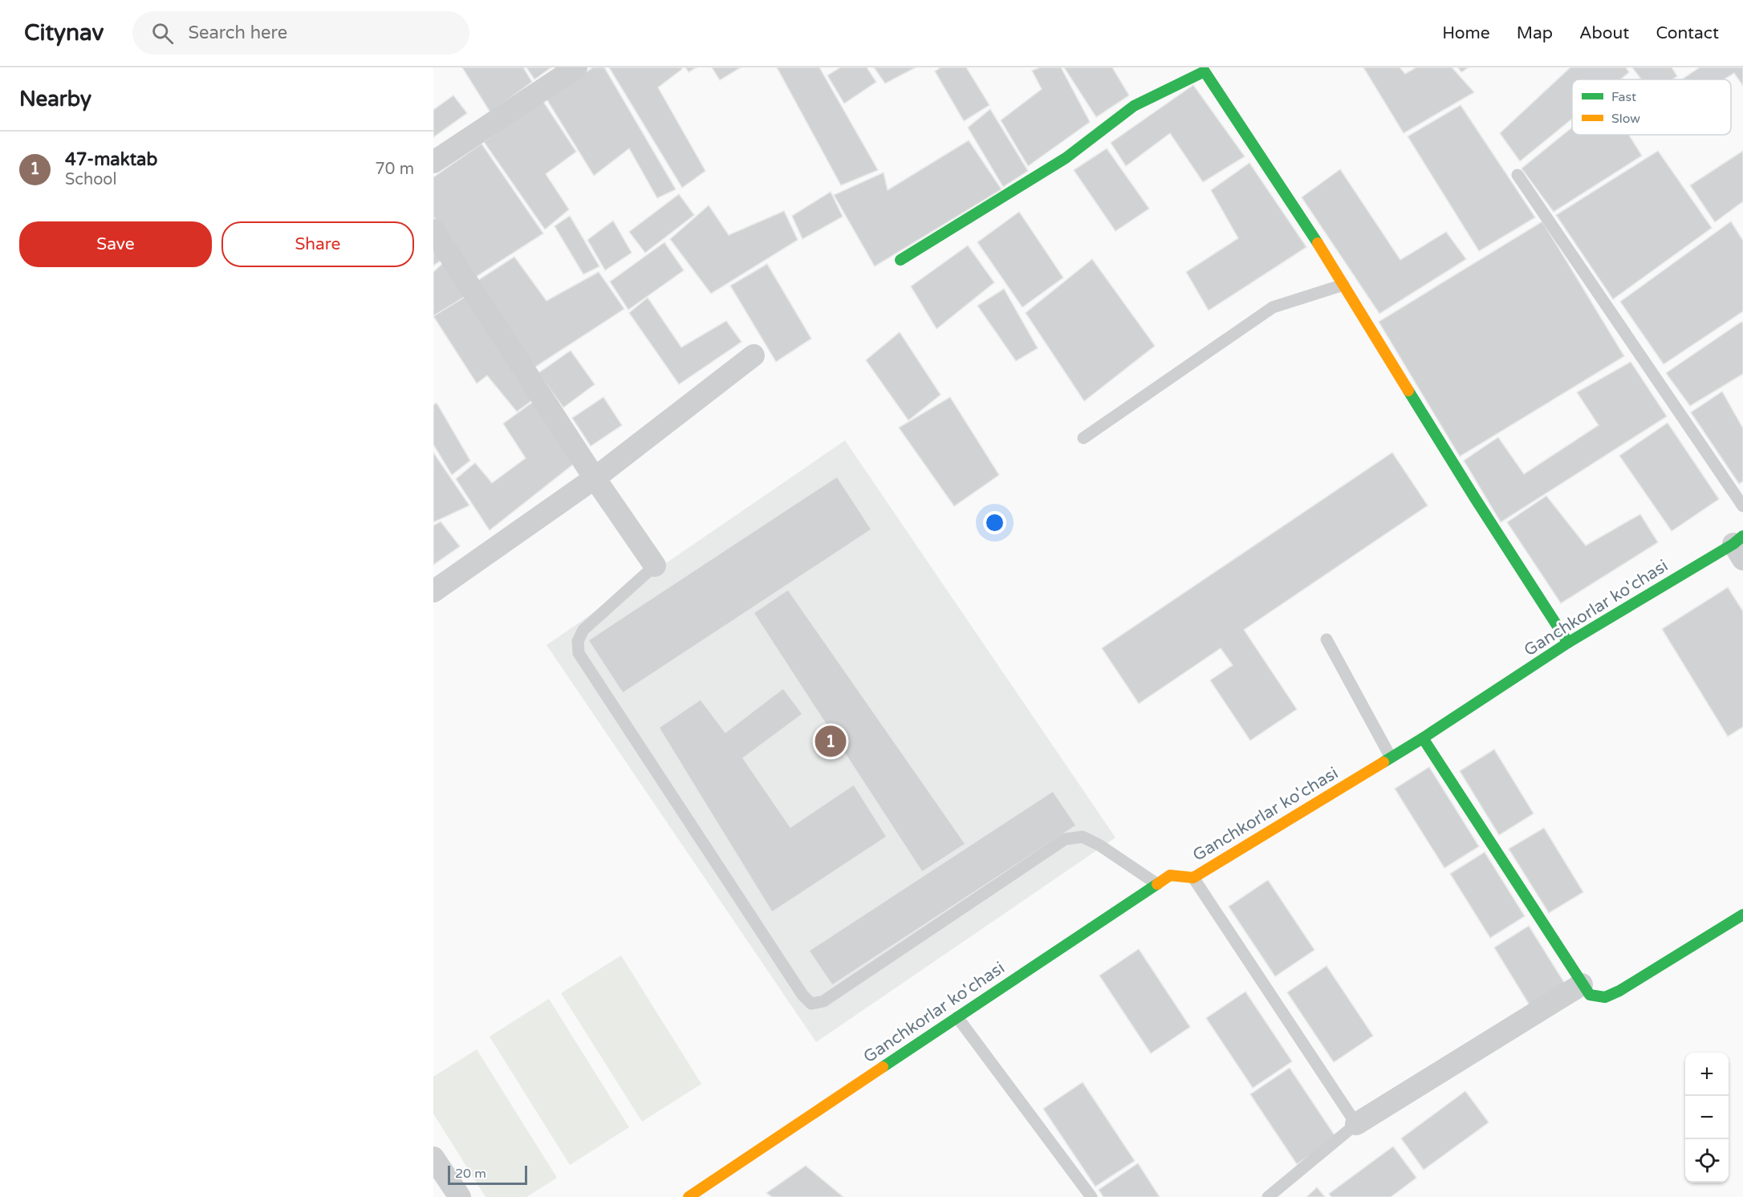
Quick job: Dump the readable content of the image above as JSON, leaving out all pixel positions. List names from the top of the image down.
{
  "streets": {
    "street": ["Ganchkorlar ko'chasi"]
  },
  "legend": ["Fast", "Slow"],
  "scale_bar": "20 m",
  "page": {
    "header": "Citynav",
    "search": "Search here",
    "nav": [
      "Home",
      "Map",
      "About",
      "Contact"
    ],
    "heading": "Nearby",
    "list": [
      {
        "mark": "1",
        "name": "47-maktab",
        "note": "School",
        "value": "70 m"
      }
    ],
    "buttons": ["Save", "Share"],
    "pins": "1",
    "map_buttons": ["+", "−"],
    "scale": "20 m"
  }
}
